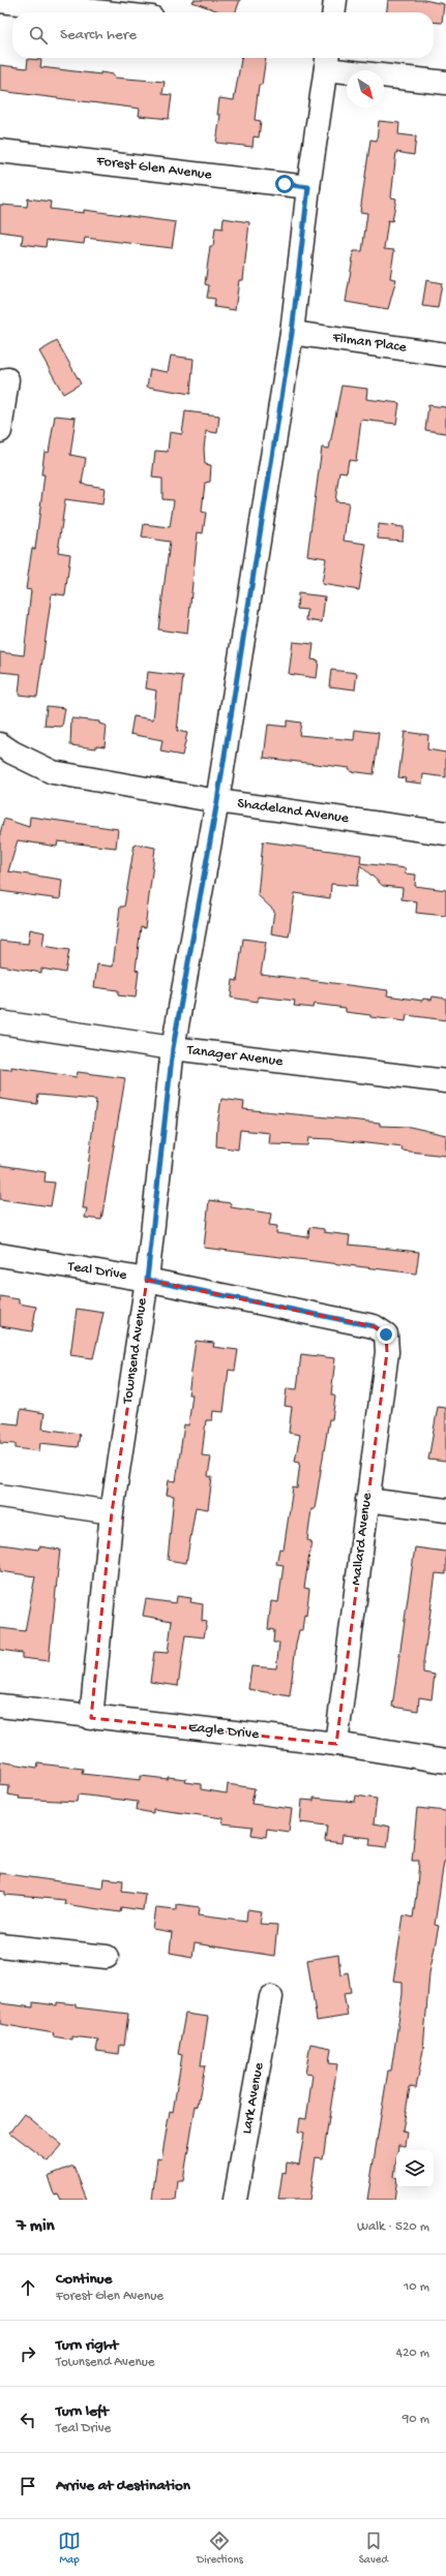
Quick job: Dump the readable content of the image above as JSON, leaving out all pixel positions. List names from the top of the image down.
{
  "streets": {
    "street": [
      "Forest Glen Avenue",
      "Filman Place",
      "Shadeland Avenue",
      "Tanager Avenue",
      "Teal Drive",
      "Townsend Avenue",
      "Mallard Avenue",
      "Eagle Drive",
      "Lark Avenue"
    ]
  },
  "crossings": [
    ["Forest Glen Avenue", "Townsend Avenue"],
    ["Filman Place", "Townsend Avenue"],
    ["Shadeland Avenue", "Townsend Avenue"],
    ["Tanager Avenue", "Townsend Avenue"],
    ["Teal Drive", "Townsend Avenue"],
    ["Teal Drive", "Mallard Avenue"],
    ["Townsend Avenue", "Eagle Drive"],
    ["Mallard Avenue", "Eagle Drive"]
  ],
  "north": "bottom right",
  "page": {
    "search": "Search here",
    "heading": ["7 min", "Walk · 520 m"],
    "list": [
      ["Continue", "Forest Glen Avenue", "10 m"],
      ["Turn right", "Townsend Avenue", "420 m"],
      ["Turn left", "Teal Drive", "90 m"],
      "Arrive at destination"
    ],
    "nav": ["Map", "Directions", "Saved"]
  }
}
